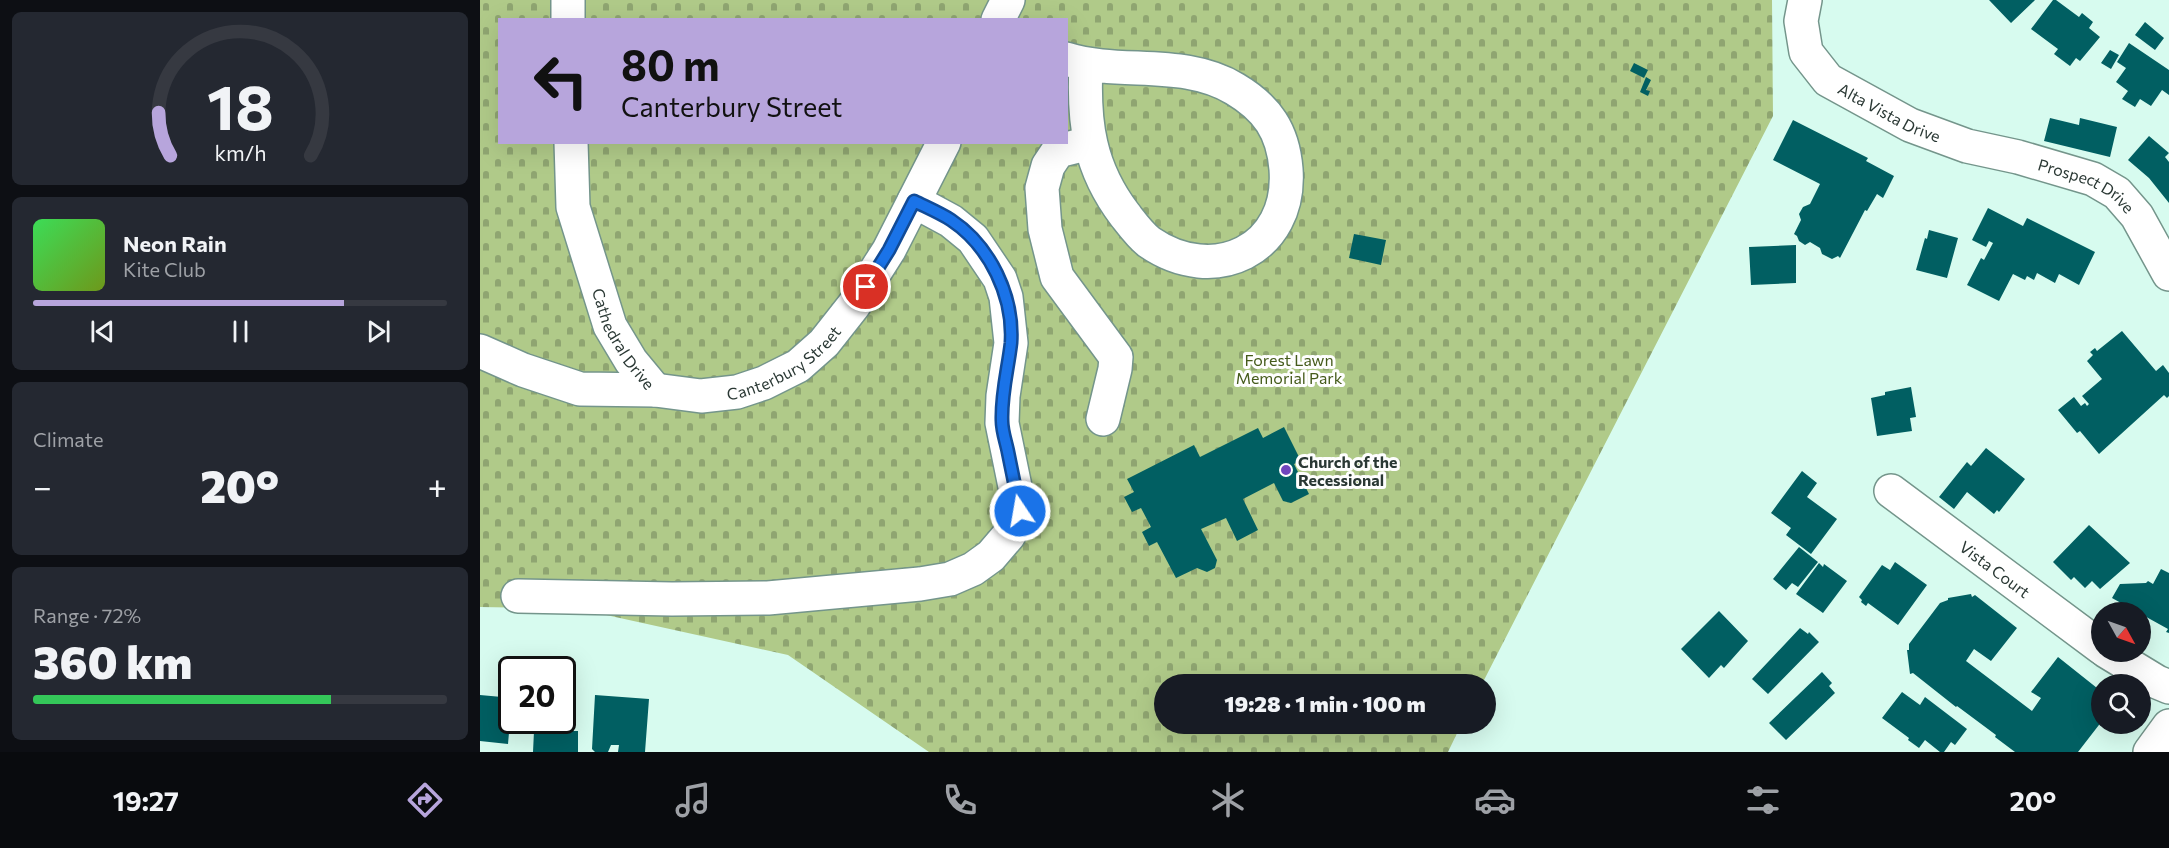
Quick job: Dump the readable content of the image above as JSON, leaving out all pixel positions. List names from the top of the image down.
{
  "streets": {
    "street": [
      "Alta Vista Drive",
      "Prospect Drive",
      "Cathedral Drive",
      "Canterbury Street",
      "Vista Court"
    ]
  },
  "crossings": [
    ["Alta Vista Drive", "Prospect Drive"],
    ["Cathedral Drive", "Canterbury Street"]
  ],
  "parks": ["Forest Lawn Memorial Park"],
  "places": ["Church of the Recessional"],
  "north": "bottom right",
  "page": {
    "turn": ["80 m", "Canterbury Street"],
    "song": ["Neon Rain", "Kite Club"],
    "tile": [
      "Climate",
      ["Range · 72%", "360 km"]
    ],
    "heat": ["−", "20°", "+"],
    "limit": "20",
    "trip": "19:28 · 1 min · 100 m",
    "tabs": ["19:27", "20°"],
    "gauge": ["18", "km/h"]
  }
}
